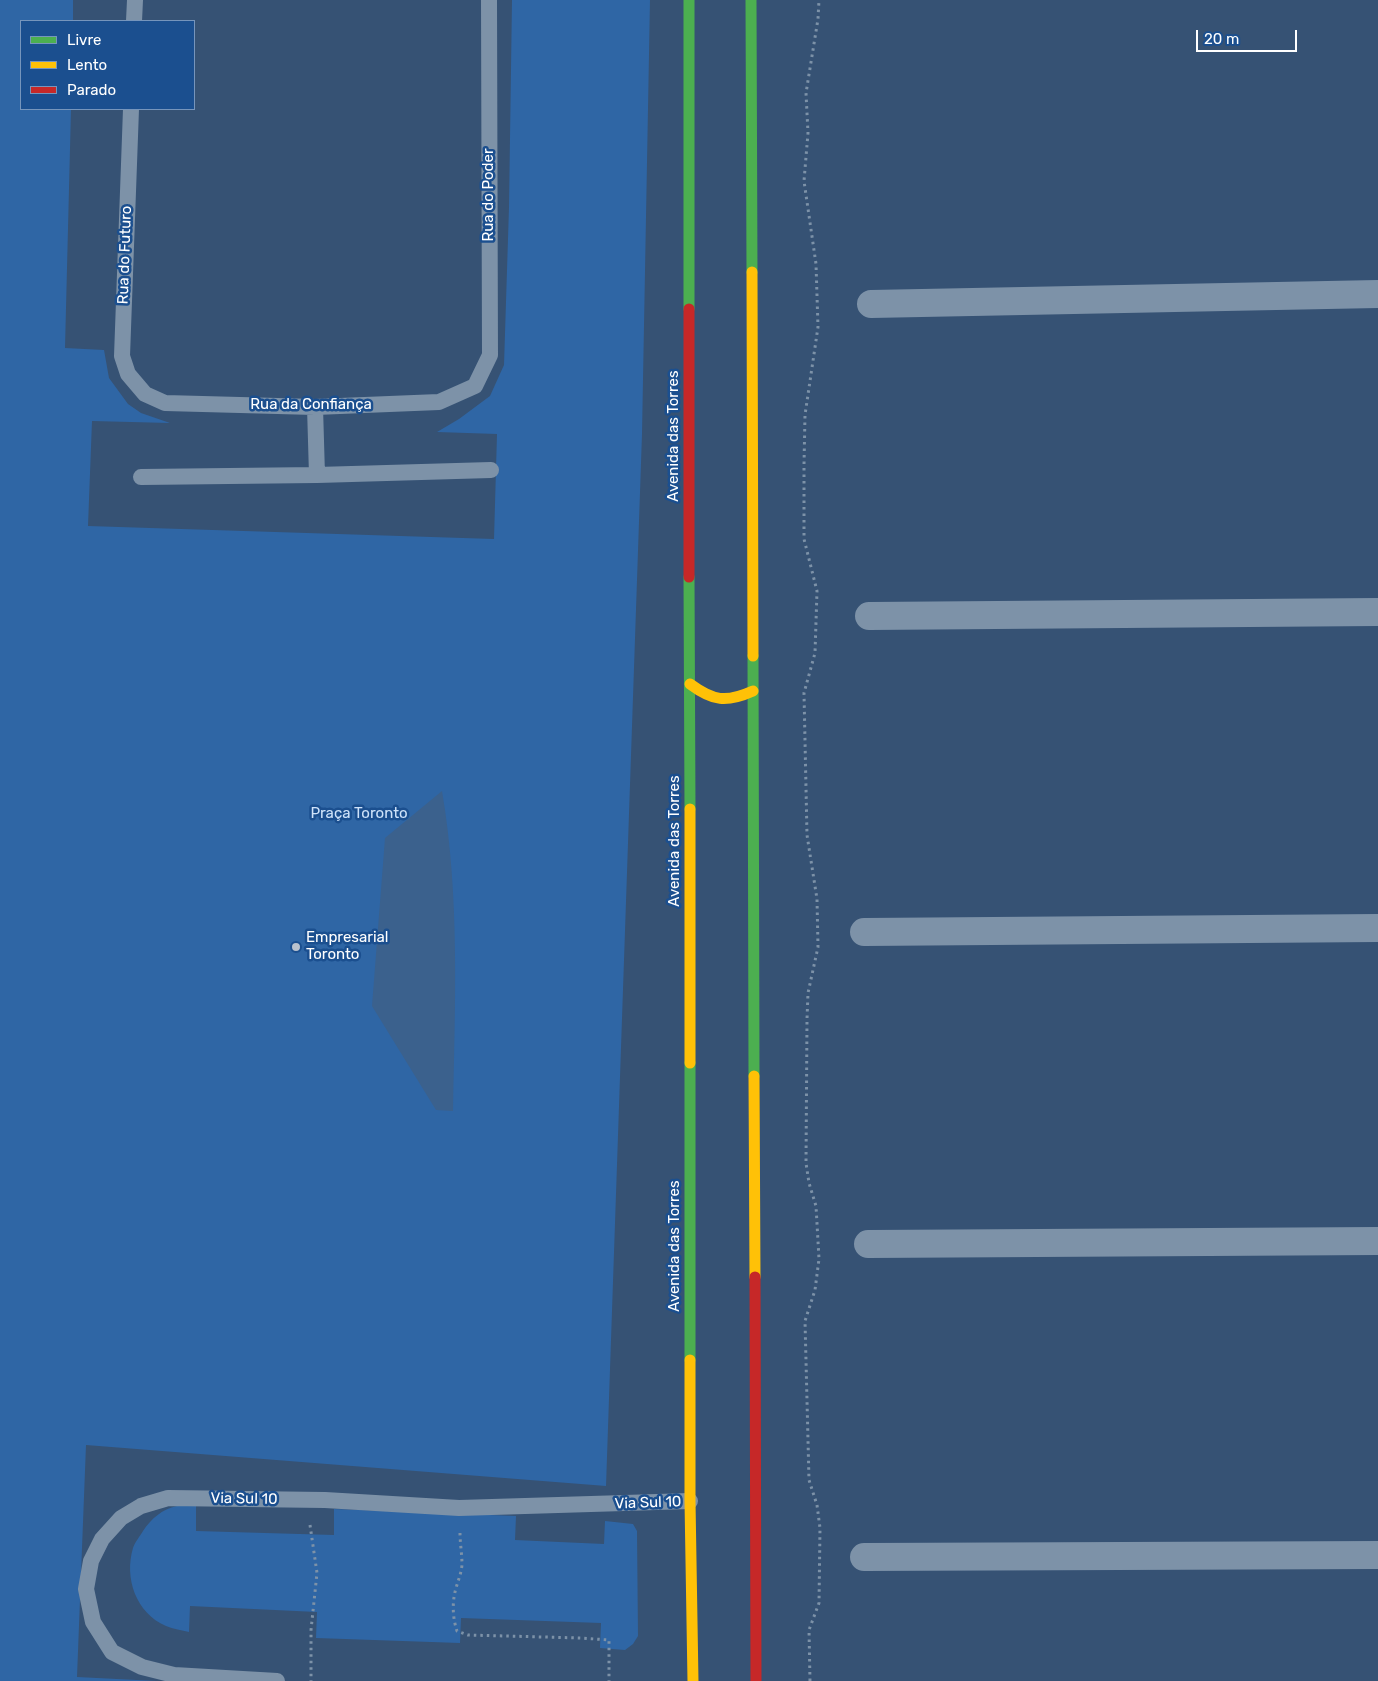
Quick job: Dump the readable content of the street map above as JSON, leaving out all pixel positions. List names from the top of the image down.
{
  "streets": {
    "main road": ["Avenida das Torres"],
    "lane": [
      "Rua do Poder",
      "Rua do Futuro",
      "Rua da Confiança",
      "Via Sul 10"
    ]
  },
  "crossings": [
    ["Rua do Poder", "Rua da Confiança"],
    ["Rua do Futuro", "Rua da Confiança"],
    ["Avenida das Torres", "Via Sul 10"]
  ],
  "parks": ["Praça Toronto"],
  "places": ["Empresarial Toronto"],
  "legend": ["Livre", "Lento", "Parado"],
  "scale_bar": "20 m"
}
